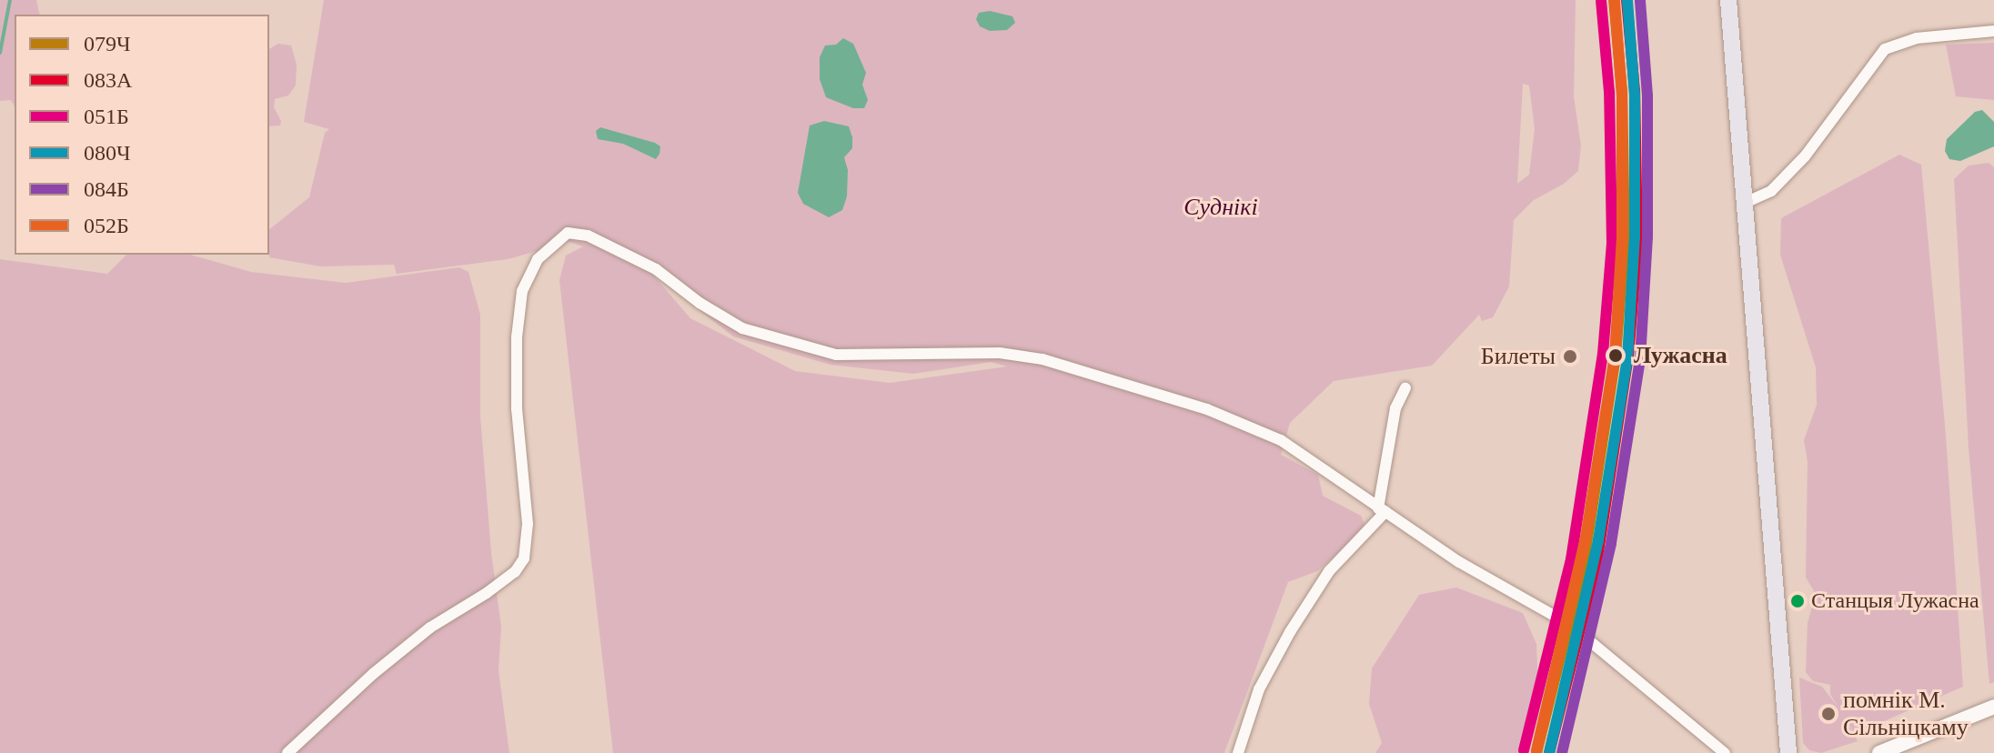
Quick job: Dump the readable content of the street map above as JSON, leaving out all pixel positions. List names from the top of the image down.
{
  "parks": ["Суднікі"],
  "places": [
    "Лужасна",
    "Билеты",
    "Станцыя Лужасна",
    "помнік М. Сільніцкаму"
  ],
  "lines": [
    "transit line 079Ч",
    "transit line 083А",
    "transit line 080Ч",
    "transit line 084Б",
    "transit line 051Б",
    "transit line 052Б"
  ],
  "legend": [
    "079Ч",
    "083А",
    "051Б",
    "080Ч",
    "084Б",
    "052Б"
  ]
}
